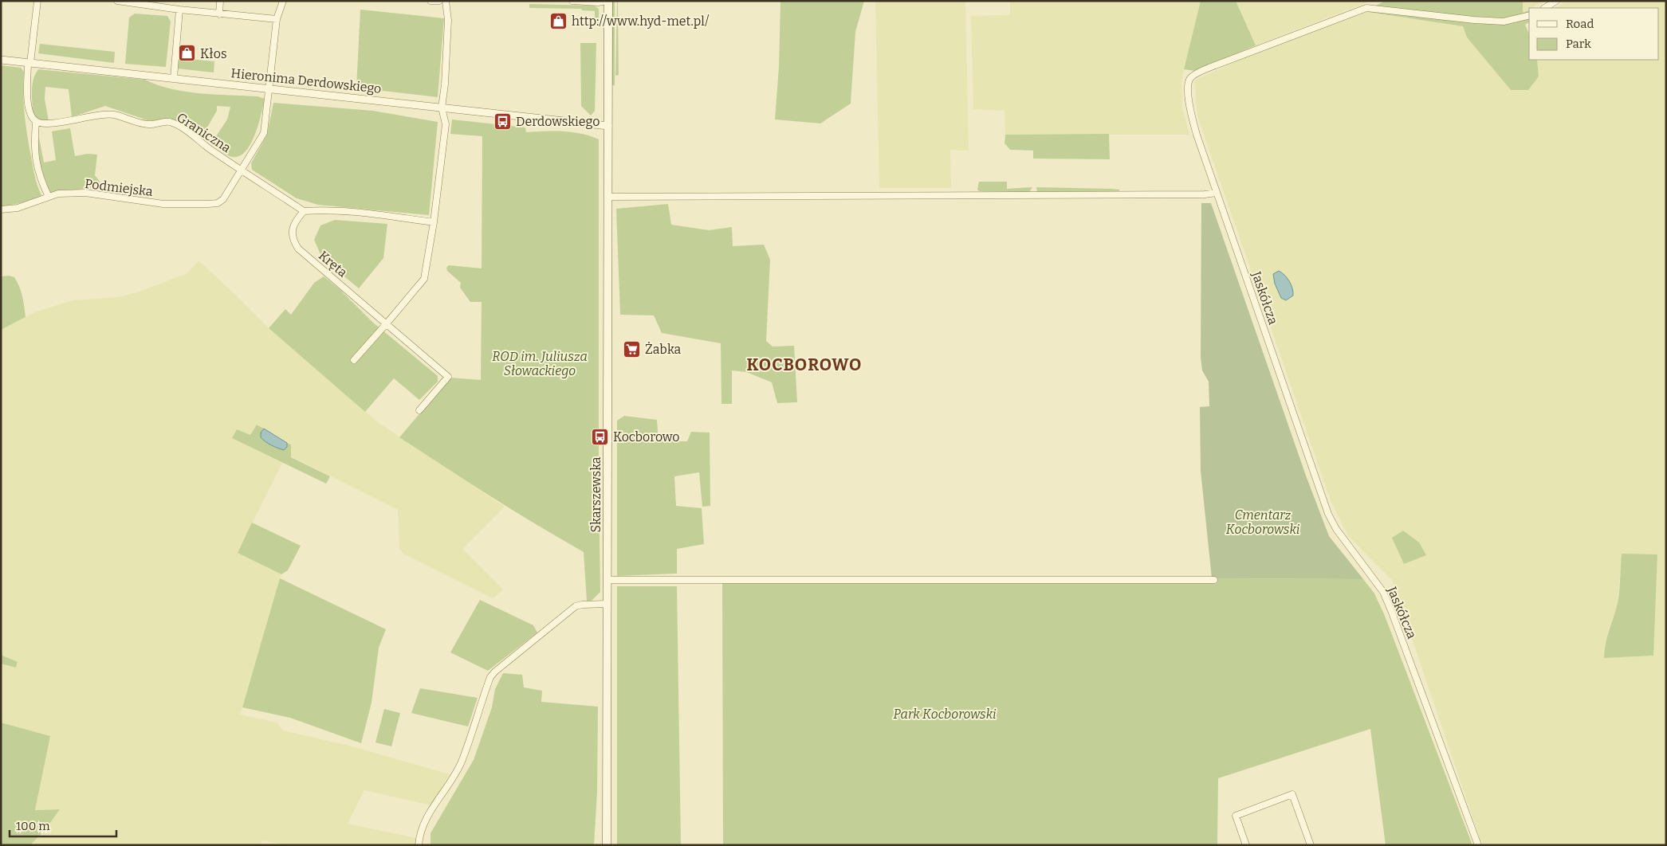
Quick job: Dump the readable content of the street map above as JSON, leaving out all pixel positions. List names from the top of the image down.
{
  "streets": {
    "main road": ["Skarszewska"],
    "street": [
      "Hieronima Derdowskiego",
      "Graniczna",
      "Podmiejska",
      "Kręta",
      "Jaskółcza"
    ]
  },
  "crossings": [
    ["Hieronima Derdowskiego", "Skarszewska"],
    ["Graniczna", "Podmiejska"]
  ],
  "districts": ["KOCBOROWO"],
  "parks": ["ROD im. Juliusza Słowackiego", "Cmentarz Kocborowski", "Park Kocborowski"],
  "places": {
    "shop": ["http://www.hyd-met.pl/", "Kłos"],
    "bus stop": ["Derdowskiego", "Kocborowo"],
    "supermarket": ["Żabka"]
  },
  "legend": ["Road", "Park"],
  "scale_bar": "100 m"
}
